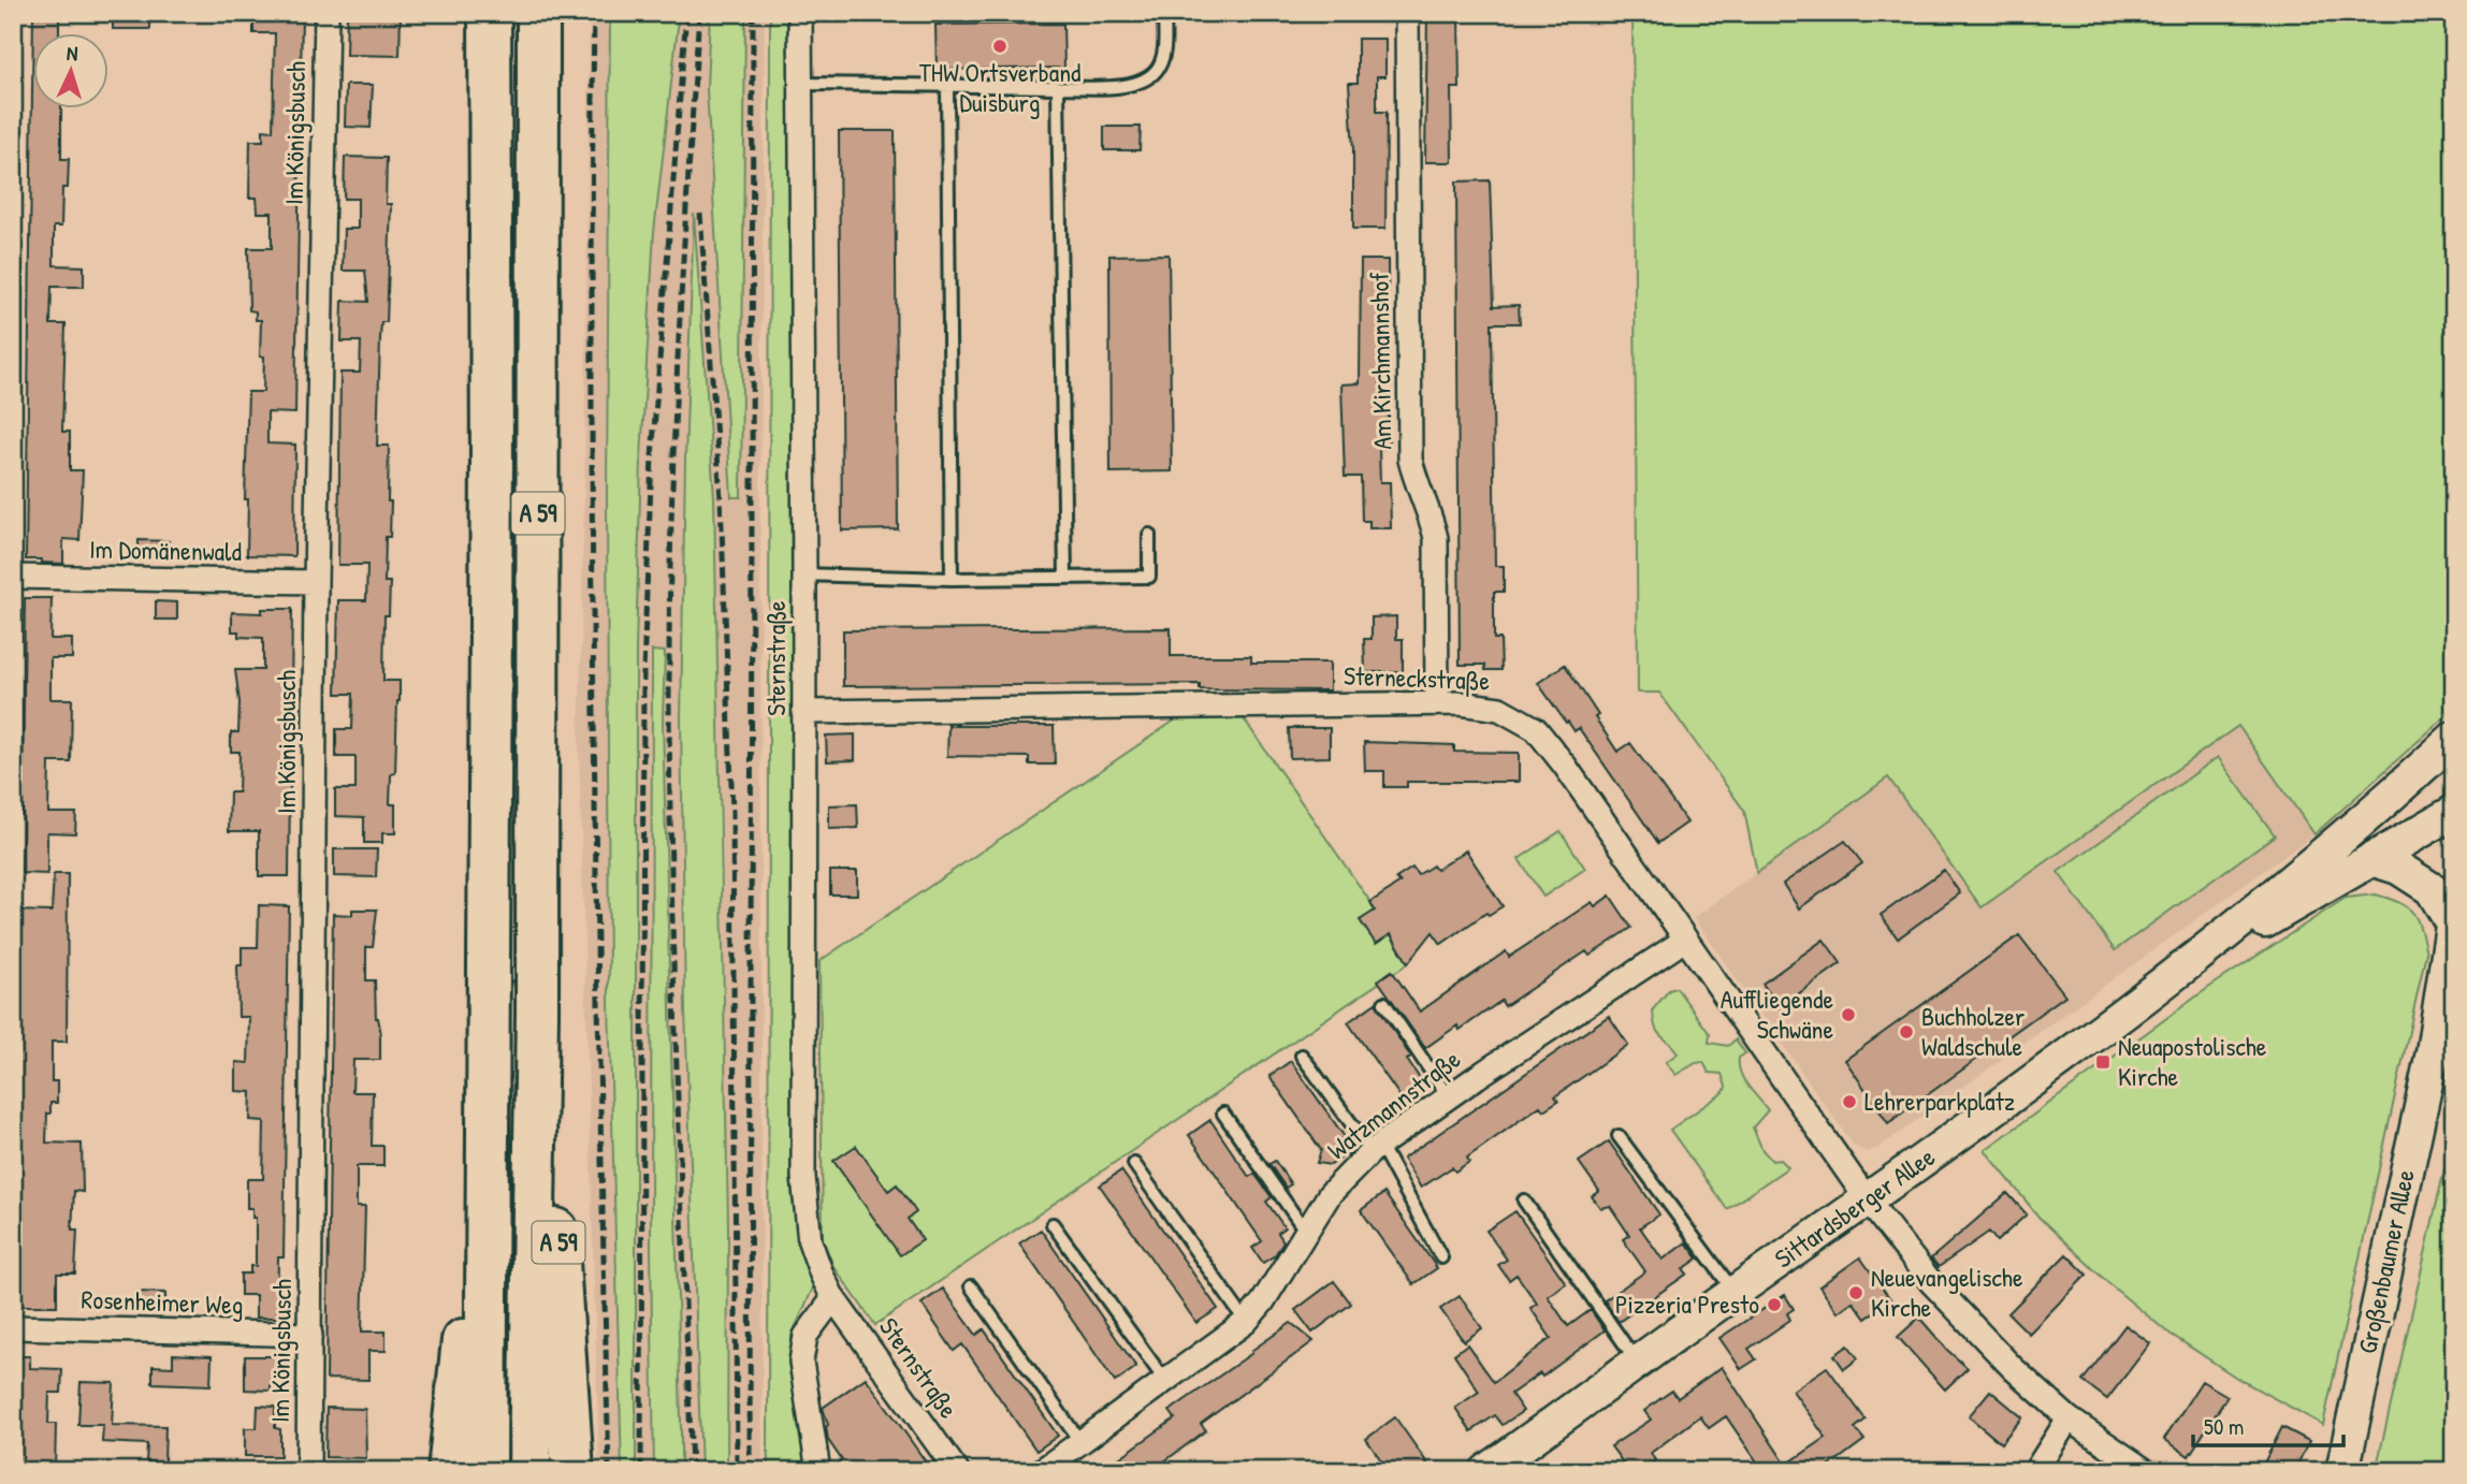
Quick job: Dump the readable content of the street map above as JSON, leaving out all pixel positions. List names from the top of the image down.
{
  "streets": {
    "highway": ["A 59"],
    "main road": ["Sittardsberger Allee", "Großenbaumer Allee"],
    "street": [
      "Im Königsbusch",
      "Am Kirchmannshof",
      "Im Domänenwald",
      "Sternstraße",
      "Sterneckstraße",
      "Watzmannstraße",
      "Rosenheimer Weg"
    ]
  },
  "crossings": [
    ["Im Königsbusch", "Im Domänenwald"],
    ["Im Königsbusch", "Rosenheimer Weg"],
    ["Am Kirchmannshof", "Sterneckstraße"],
    ["Sternstraße", "Sterneckstraße"],
    ["Sterneckstraße", "Watzmannstraße"],
    ["Sterneckstraße", "Sittardsberger Allee"]
  ],
  "places": {
    "other": [
      "THW Ortsverband Duisburg",
      "Auffliegende Schwäne",
      "Buchholzer Waldschule",
      "Lehrerparkplatz",
      "Neuevangelische Kirche",
      "Pizzeria Presto"
    ],
    "transit": ["Neuapostolische Kirche"]
  },
  "scale_bar": "50 m",
  "north": "top"
}
